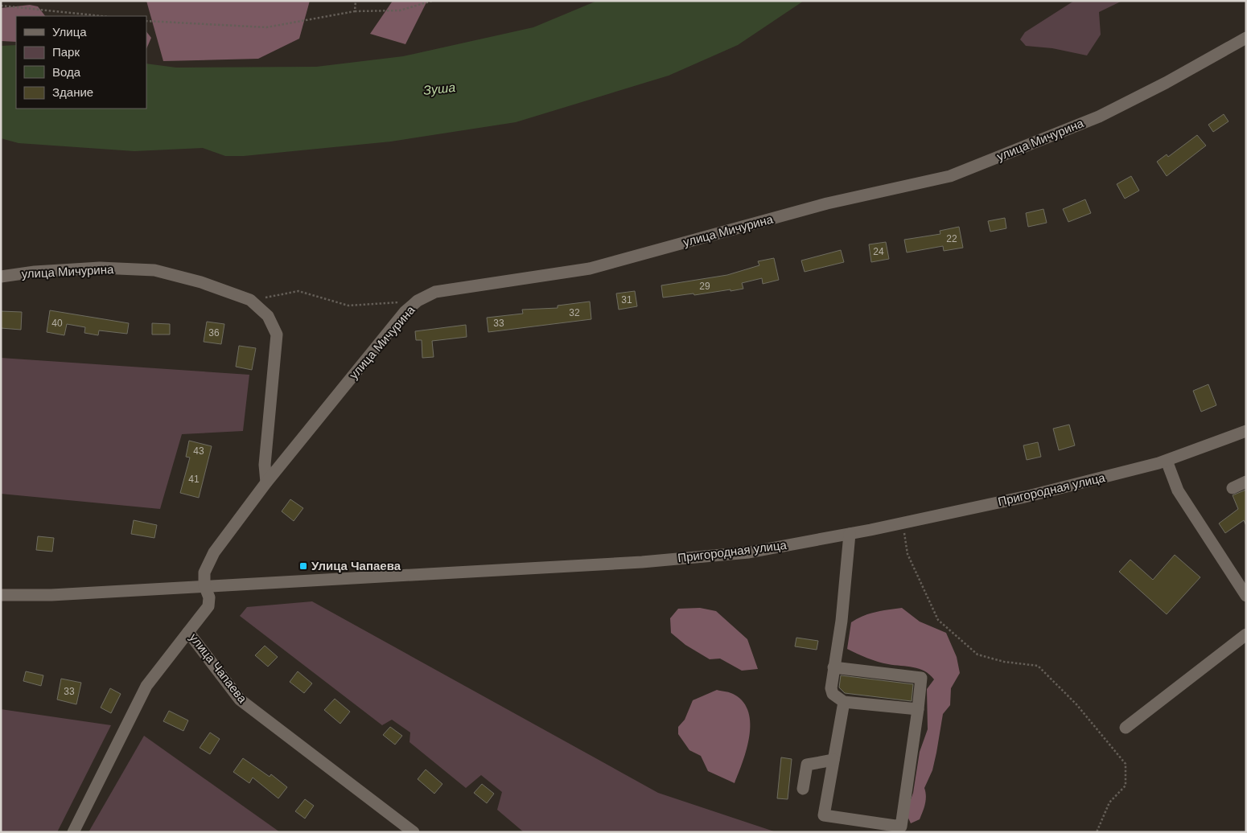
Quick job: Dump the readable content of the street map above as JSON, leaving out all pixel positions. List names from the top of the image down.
{
  "streets": {
    "street": ["улица Мичурина", "Пригородная улица", "улица Чапаева"]
  },
  "crossings": [
    ["улица Мичурина", "Пригородная улица"],
    ["улица Мичурина", "улица Чапаева"],
    ["Пригородная улица", "улица Чапаева"]
  ],
  "water": ["Зуша"],
  "places": {
    "transit": ["Улица Чапаева"]
  },
  "house_numbers": [
    "22",
    "24",
    "29",
    "31",
    "32",
    "40",
    "33",
    "36",
    "43",
    "41",
    "33"
  ],
  "legend": [
    "Улица",
    "Парк",
    "Вода",
    "Здание"
  ]
}
